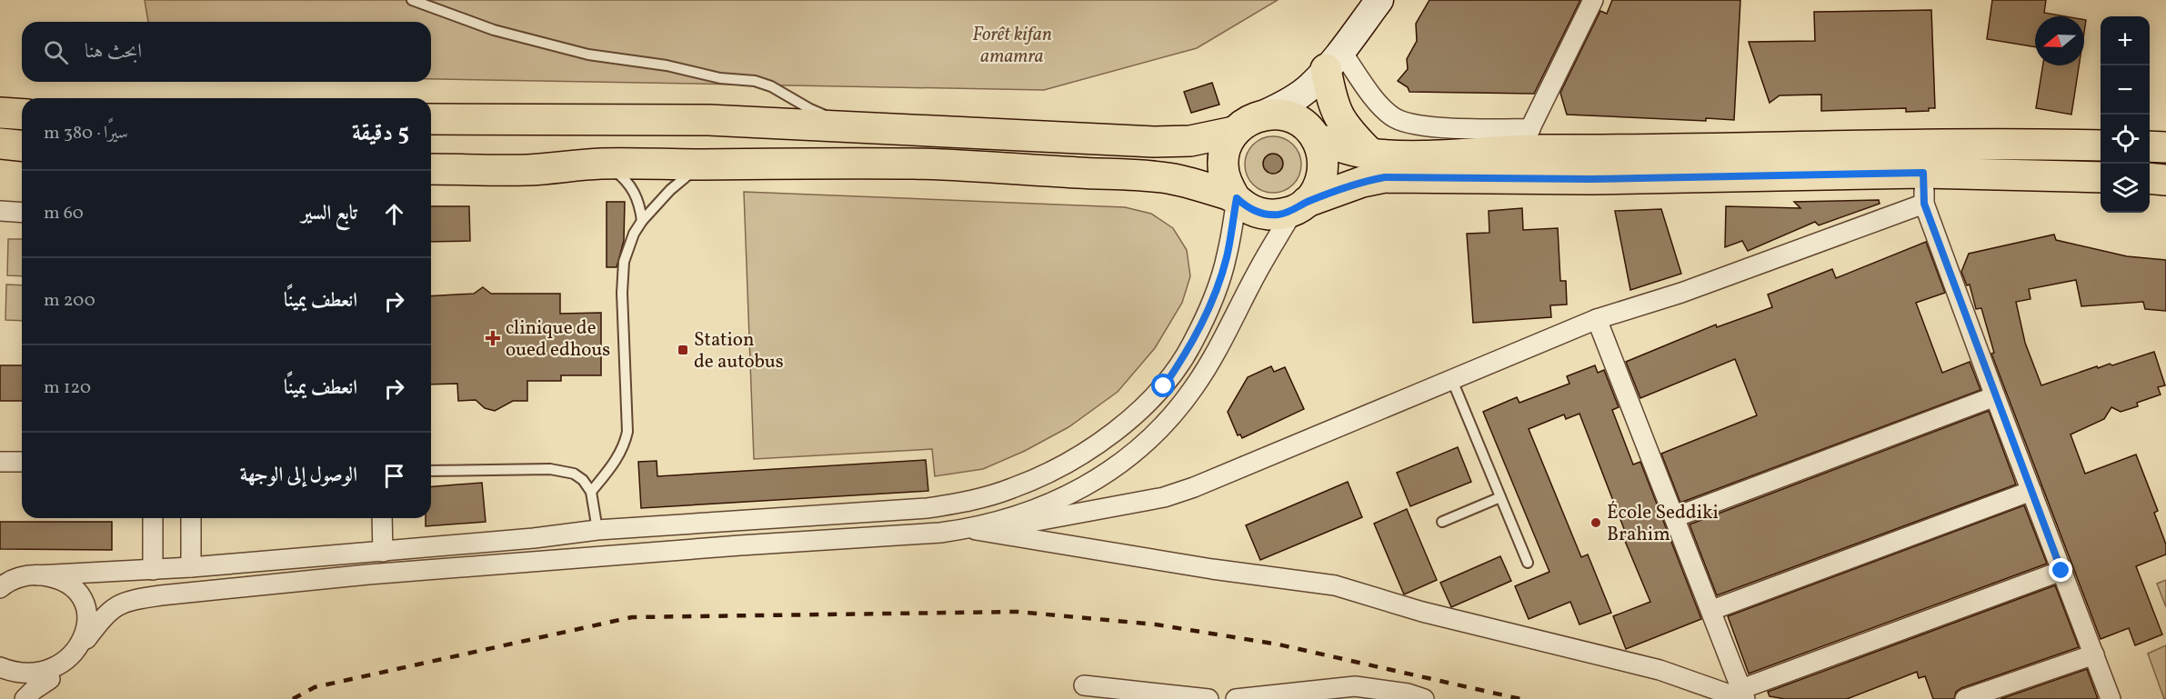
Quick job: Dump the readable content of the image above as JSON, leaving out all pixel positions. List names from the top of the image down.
{
  "parks": ["Forêt kifan amamra"],
  "places": {
    "health": ["clinique de oued edhous"],
    "transit": ["Station de autobus"],
    "other": ["École Seddiki Brahim"]
  },
  "north": "left",
  "page": {
    "map_buttons": ["+", "−"],
    "search": "ابحث هنا",
    "heading": ["5 دقيقة", "سيرًا · 380 m"],
    "list": [
      ["تابع السير", "60 m"],
      ["انعطف يمينًا", "200 m"],
      ["انعطف يمينًا", "120 m"],
      "الوصول إلى الوجهة"
    ]
  }
}
